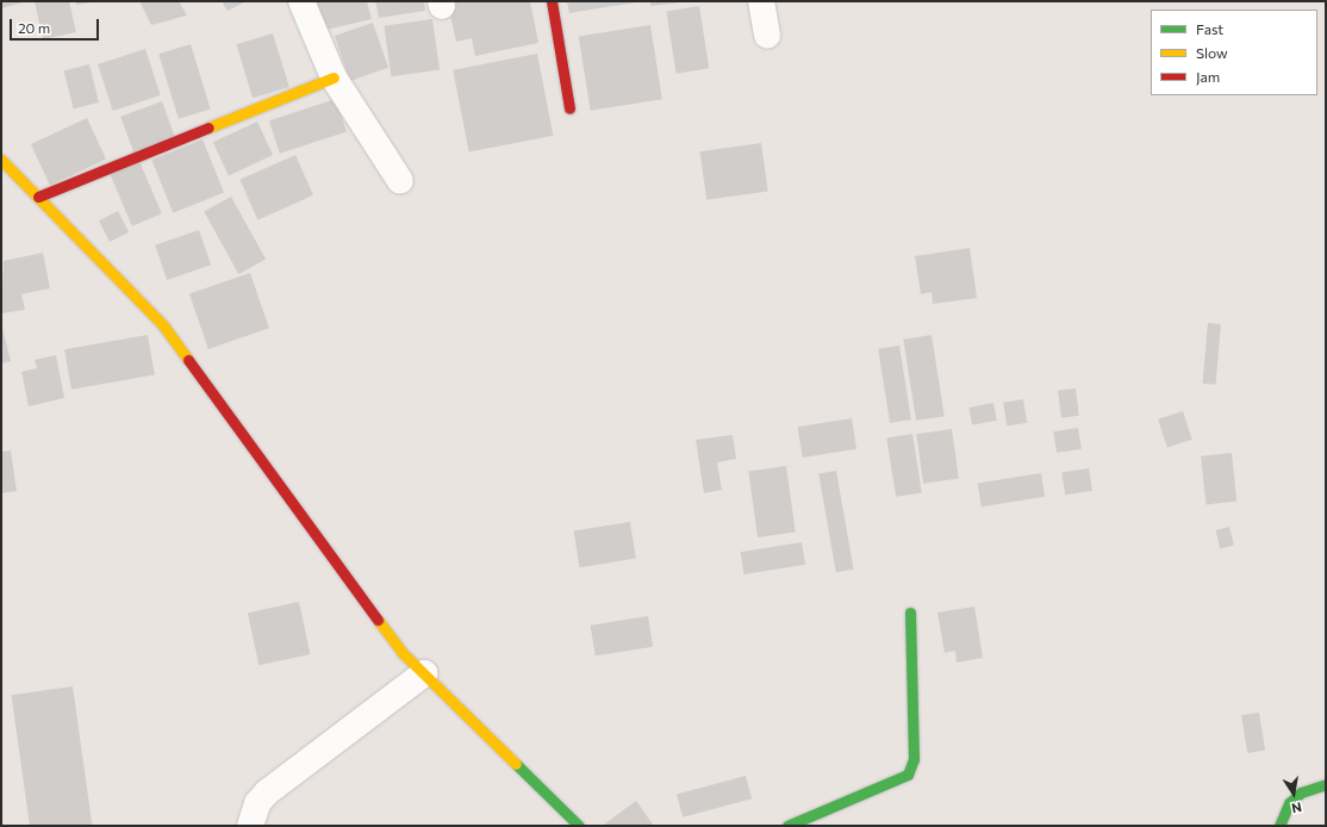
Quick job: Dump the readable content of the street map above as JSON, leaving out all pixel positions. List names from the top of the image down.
{
  "legend": ["Fast", "Slow", "Jam"],
  "scale_bar": "20 m",
  "north": "bottom"
}
